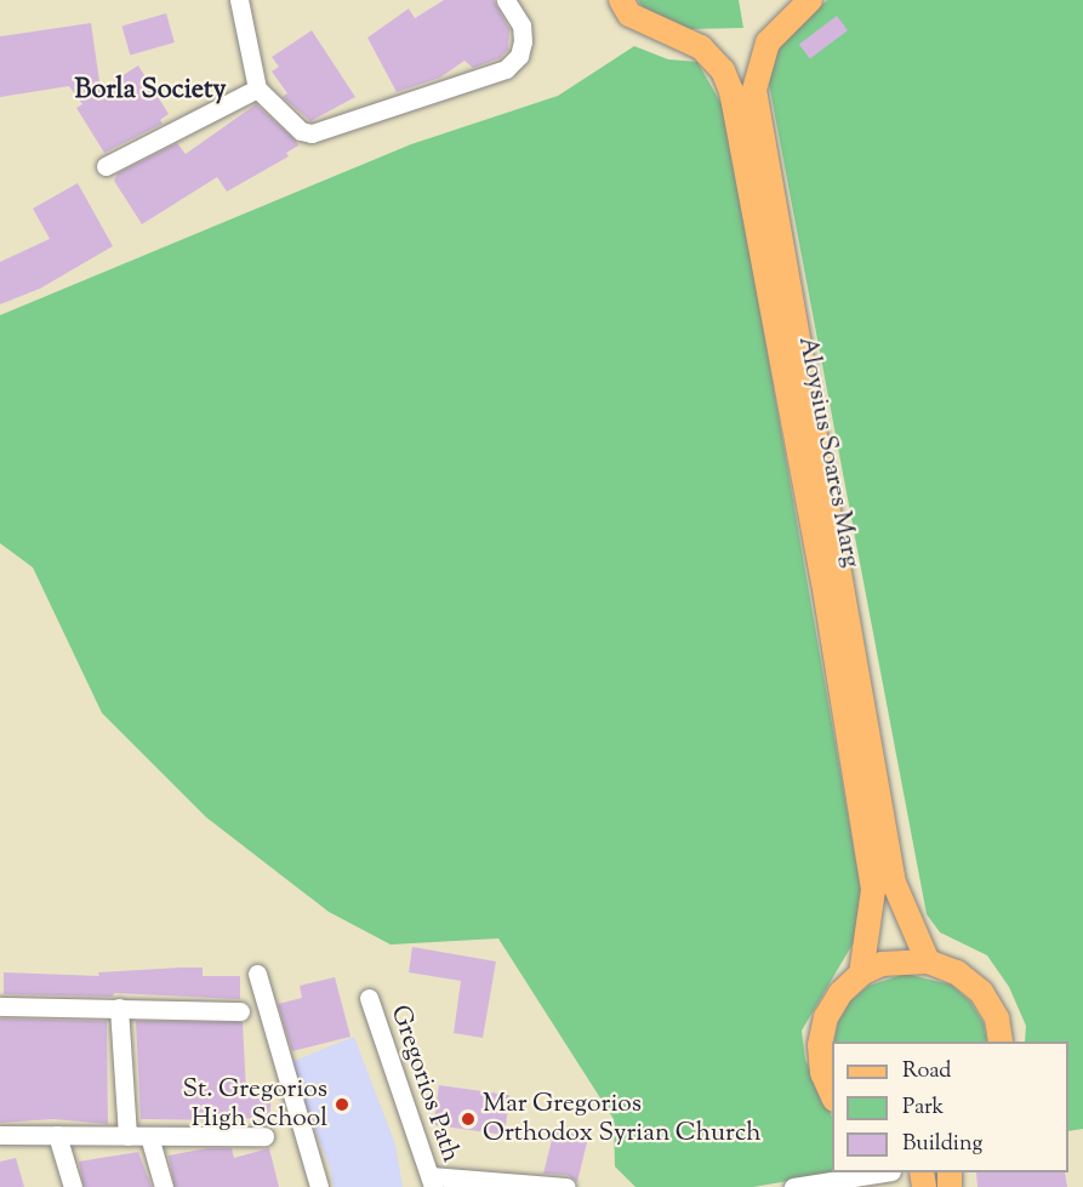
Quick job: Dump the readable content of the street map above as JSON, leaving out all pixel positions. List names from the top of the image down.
{
  "streets": {
    "main road": ["Aloysius Soares Marg"],
    "street": ["Gregorios Path"]
  },
  "districts": ["Borla Society"],
  "places": ["St. Gregorios High School", "Mar Gregorios Orthodox Syrian Church"],
  "legend": ["Road", "Park", "Building"]
}
